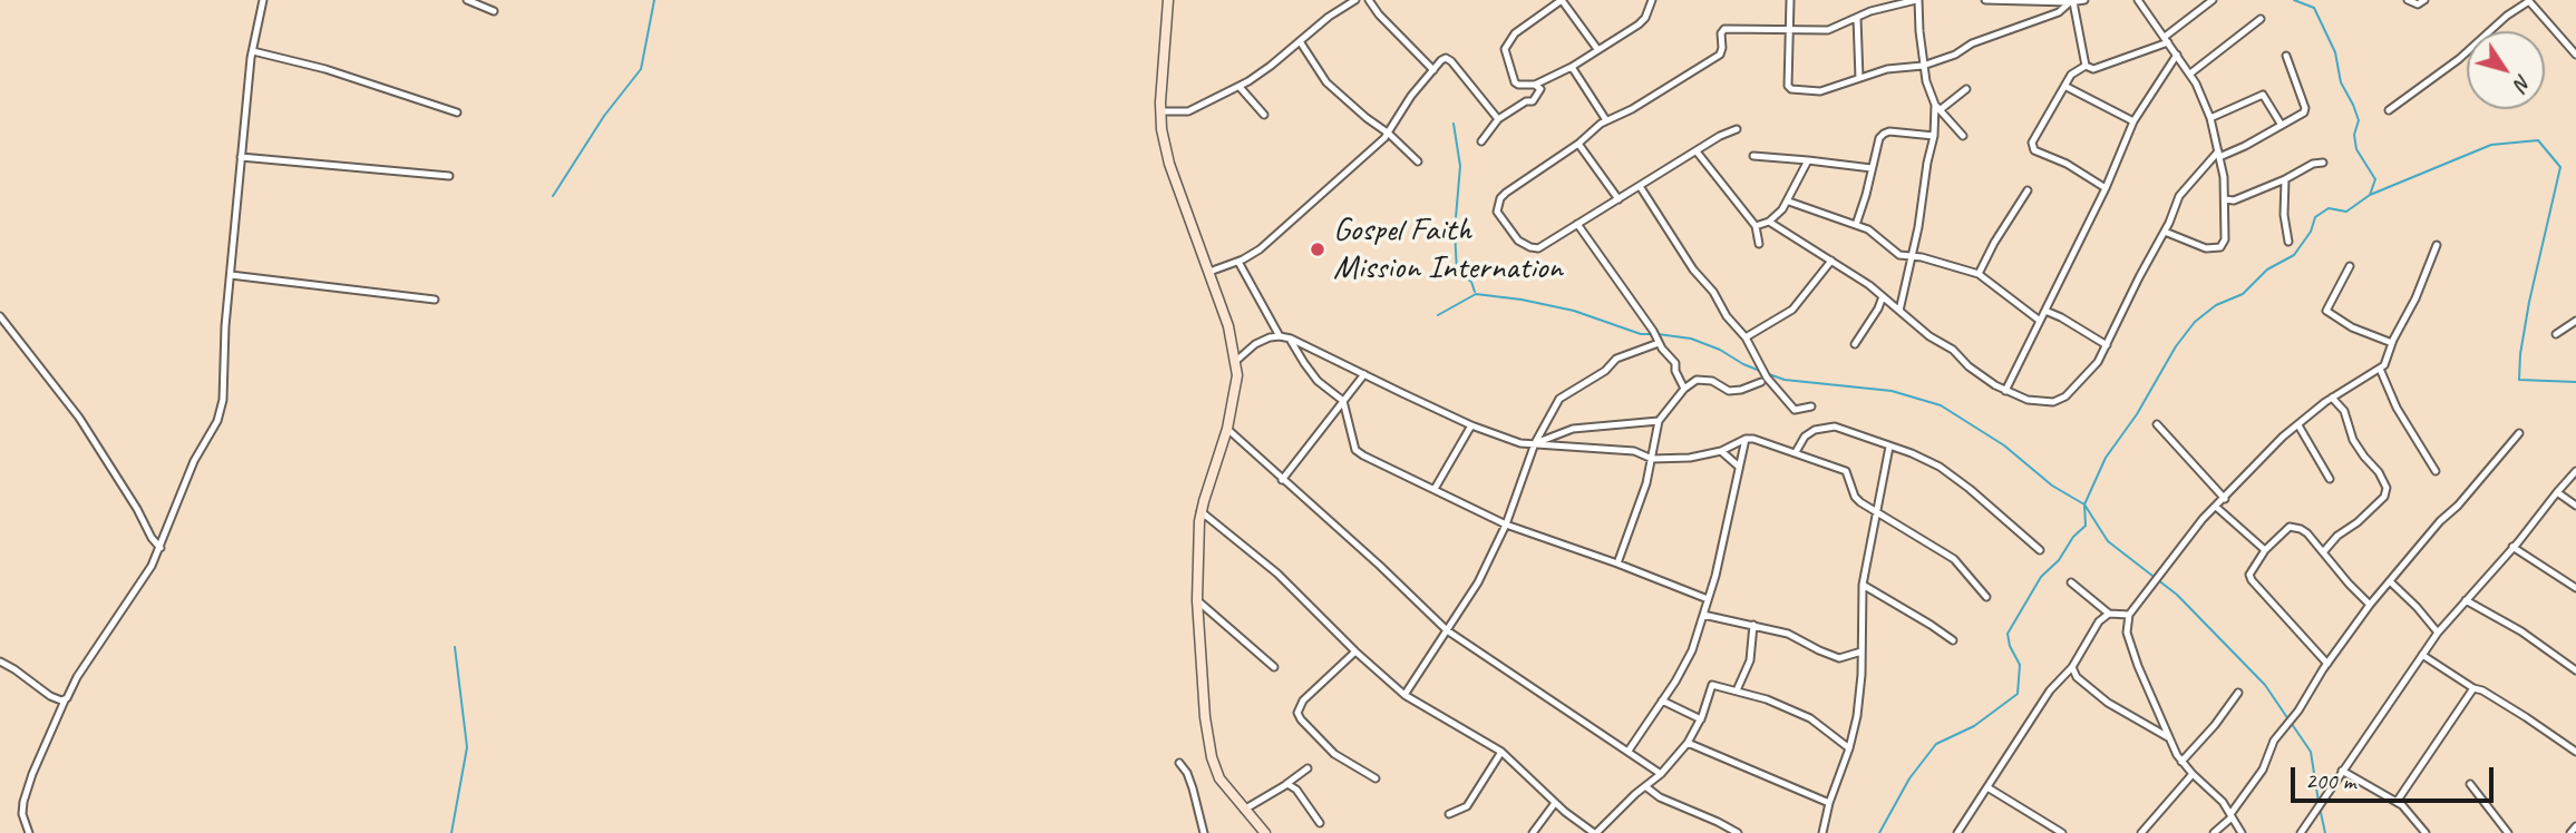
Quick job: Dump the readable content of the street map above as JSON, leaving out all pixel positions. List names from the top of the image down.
{
  "places": ["Gospel Faith Mission Internation"],
  "scale_bar": "200 m",
  "north": "bottom right"
}
